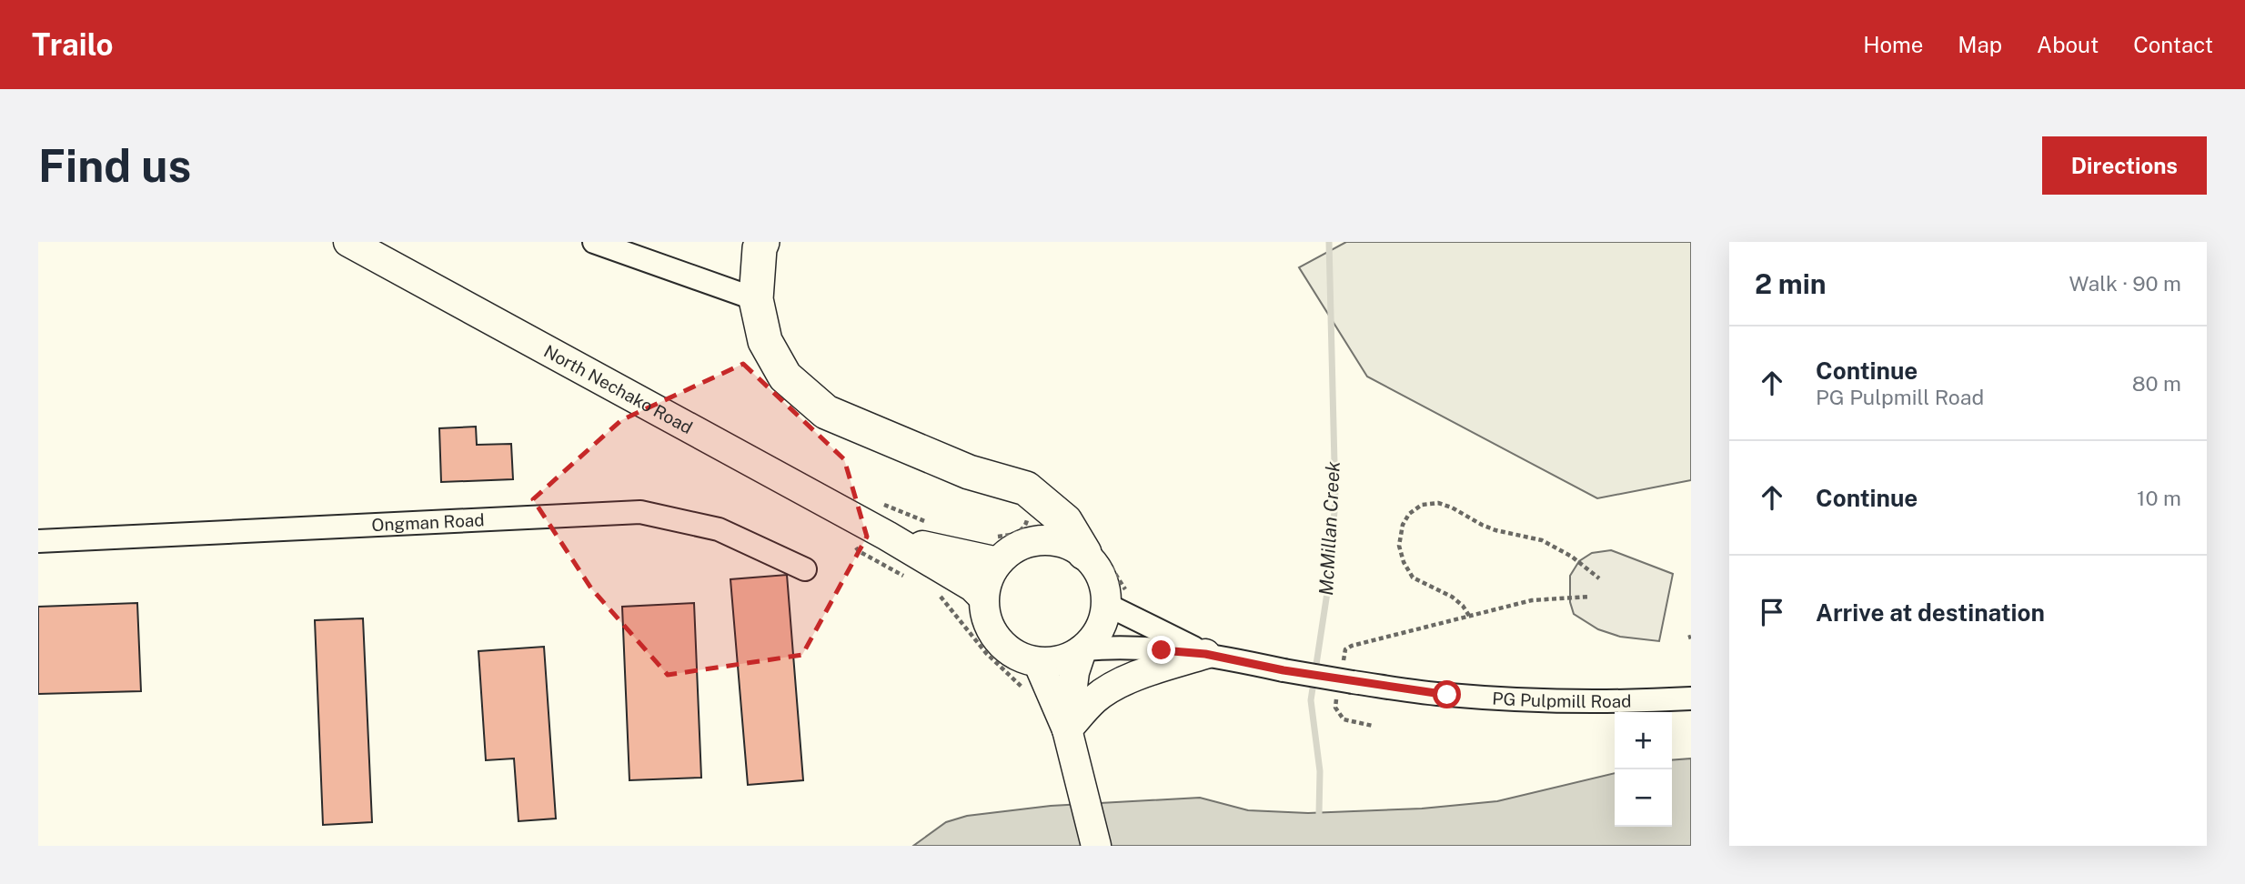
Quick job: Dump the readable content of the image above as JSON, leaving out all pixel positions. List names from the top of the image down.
{
  "streets": {
    "main road": ["North Nechako Road"],
    "street": ["Ongman Road", "PG Pulpmill Road"]
  },
  "water": ["McMillan Creek"],
  "page": {
    "header": "Trailo",
    "nav": [
      "Home",
      "Map",
      "About",
      "Contact"
    ],
    "buttons": "Directions",
    "title": "Find us",
    "heading": ["2 min", "Walk · 90 m"],
    "list": [
      ["Continue", "PG Pulpmill Road", "80 m"],
      ["Continue", "10 m"],
      "Arrive at destination"
    ],
    "map_buttons": ["+", "−"]
  }
}
